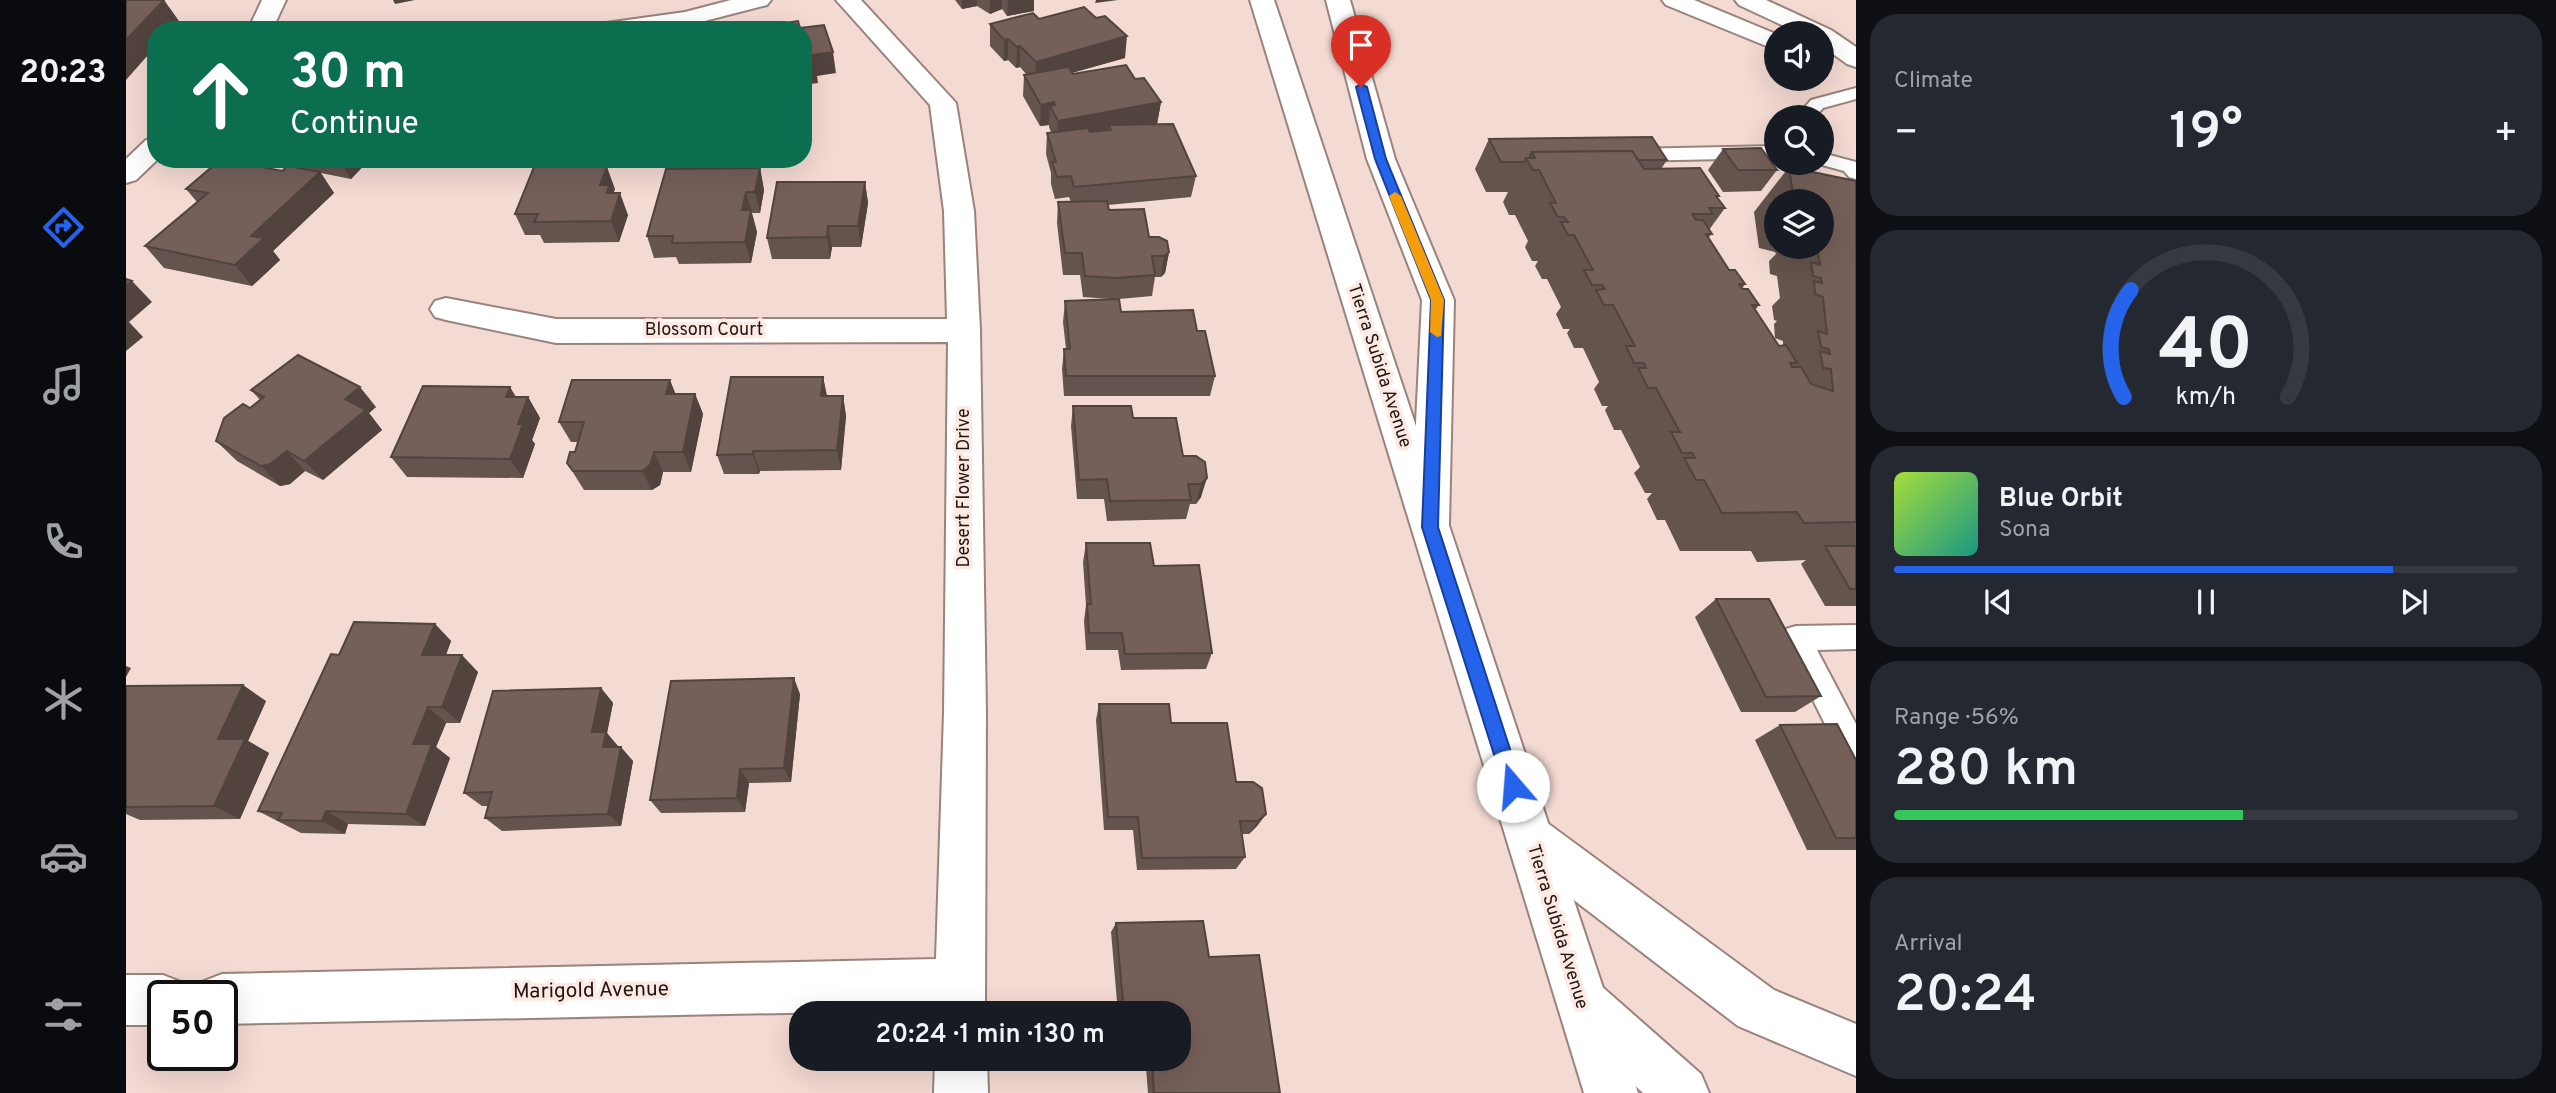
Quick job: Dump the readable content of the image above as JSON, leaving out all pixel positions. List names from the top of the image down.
{
  "streets": {
    "street": [
      "Blossom Court",
      "Tierra Subida Avenue",
      "Desert Flower Drive",
      "Marigold Avenue"
    ]
  },
  "crossings": [
    ["Blossom Court", "Desert Flower Drive"],
    ["Desert Flower Drive", "Marigold Avenue"]
  ],
  "page": {
    "tabs": "20:23",
    "tile": [
      "Climate",
      ["Range · 56%", "280 km"],
      ["Arrival", "20:24"]
    ],
    "turn": ["30 m", "Continue"],
    "heat": ["−", "19°", "+"],
    "song": ["Blue Orbit", "Sona"],
    "limit": "50",
    "trip": "20:24 · 1 min · 130 m",
    "gauge": ["40", "km/h"]
  }
}
